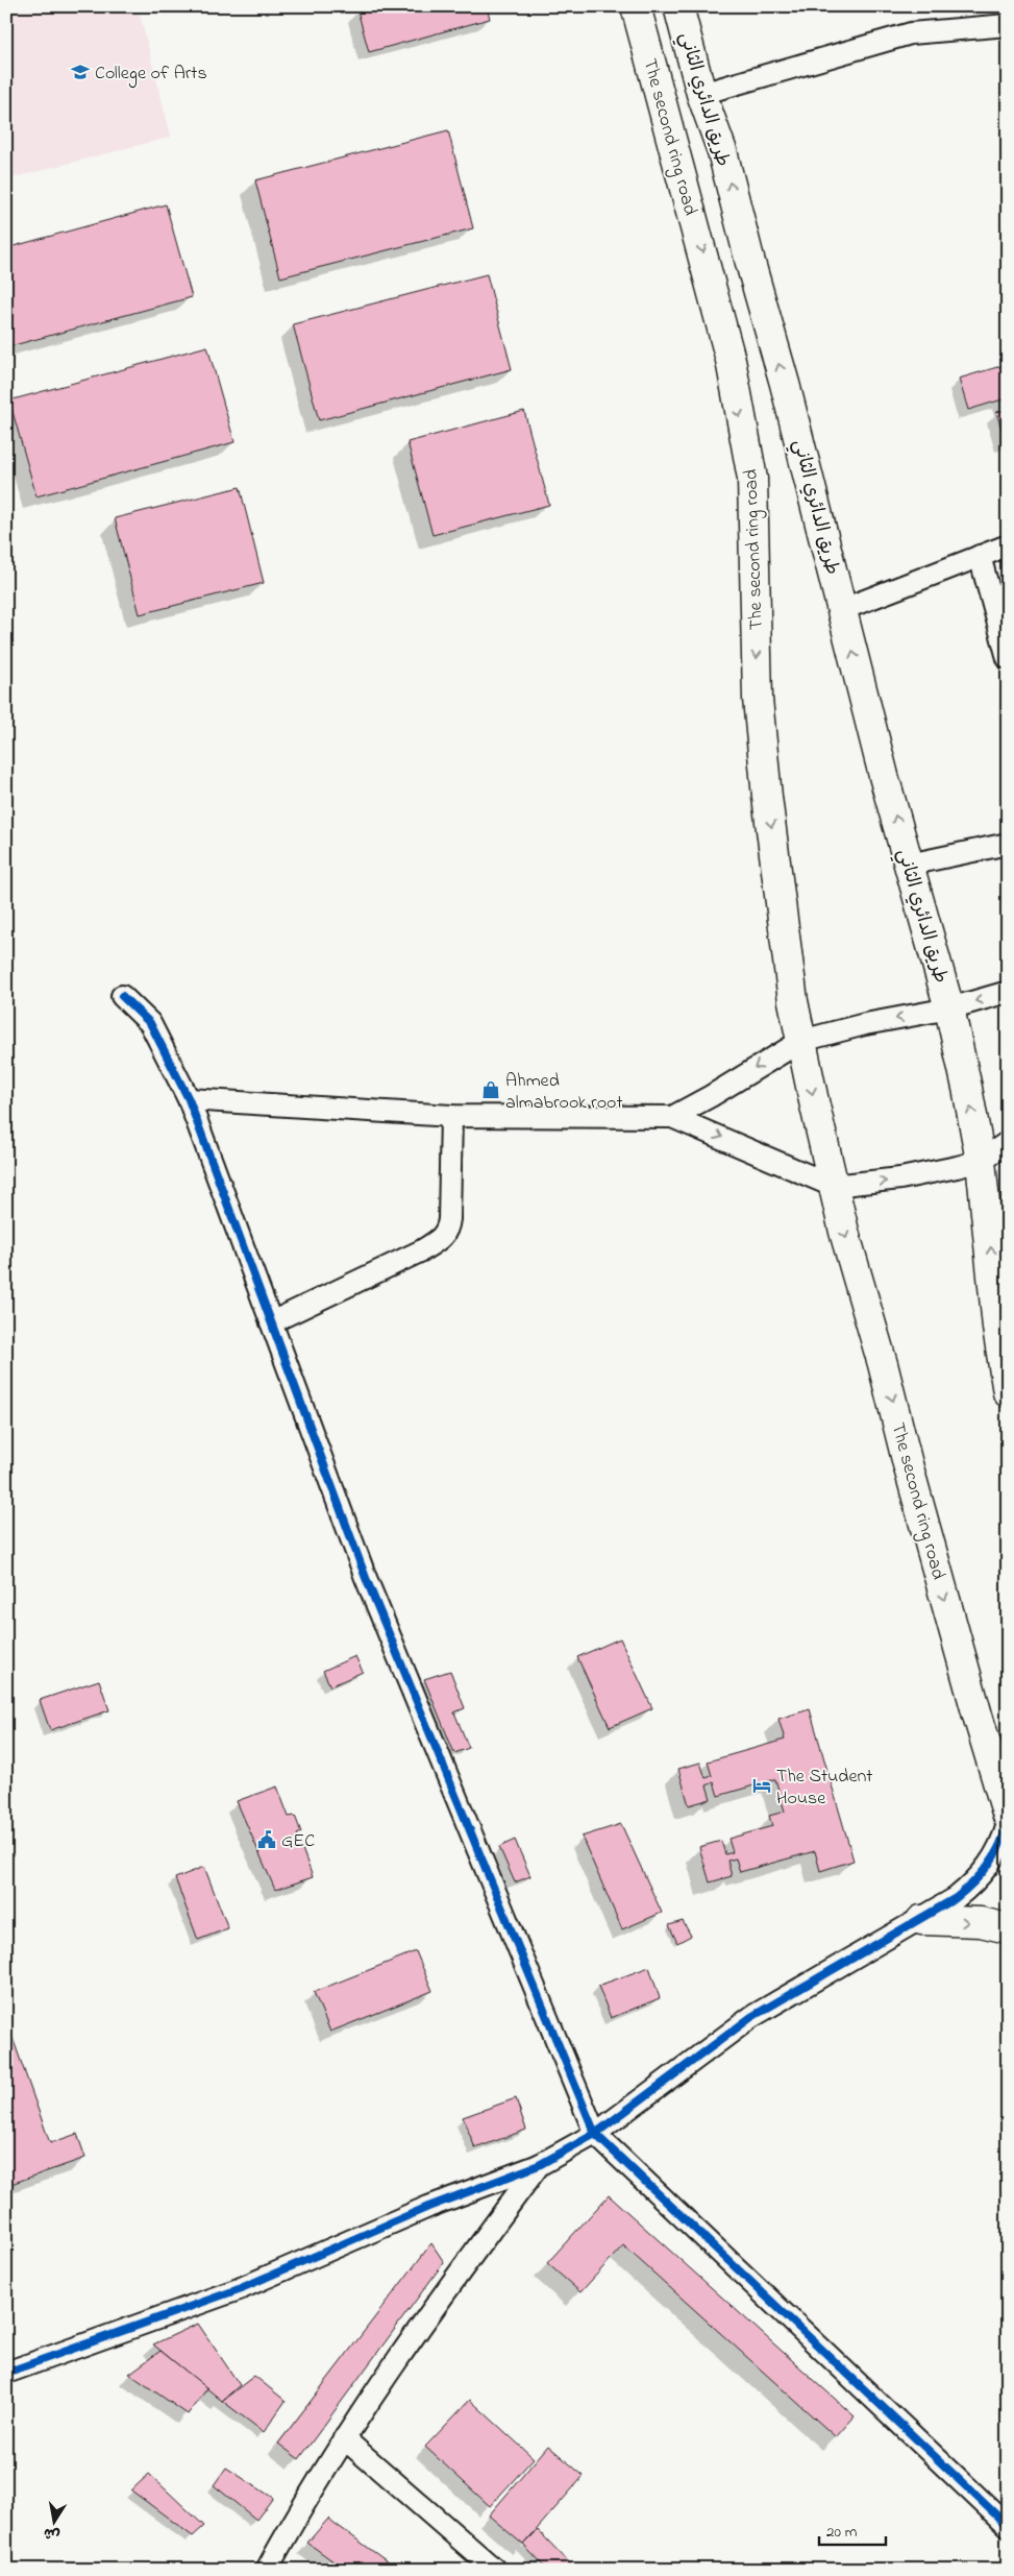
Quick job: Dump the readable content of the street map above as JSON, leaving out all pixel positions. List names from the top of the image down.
{
  "streets": {
    "main road": ["طريق الدائري الثاني", "The second ring road"]
  },
  "one_way": ["طريق الدائري الثاني", "The second ring road"],
  "places": {
    "school or university": ["College of Arts"],
    "shop": ["Ahmed almabrook root"],
    "hotel": ["The Student House"],
    "public building": ["GEC"]
  },
  "scale_bar": "20 m",
  "north": "bottom"
}
